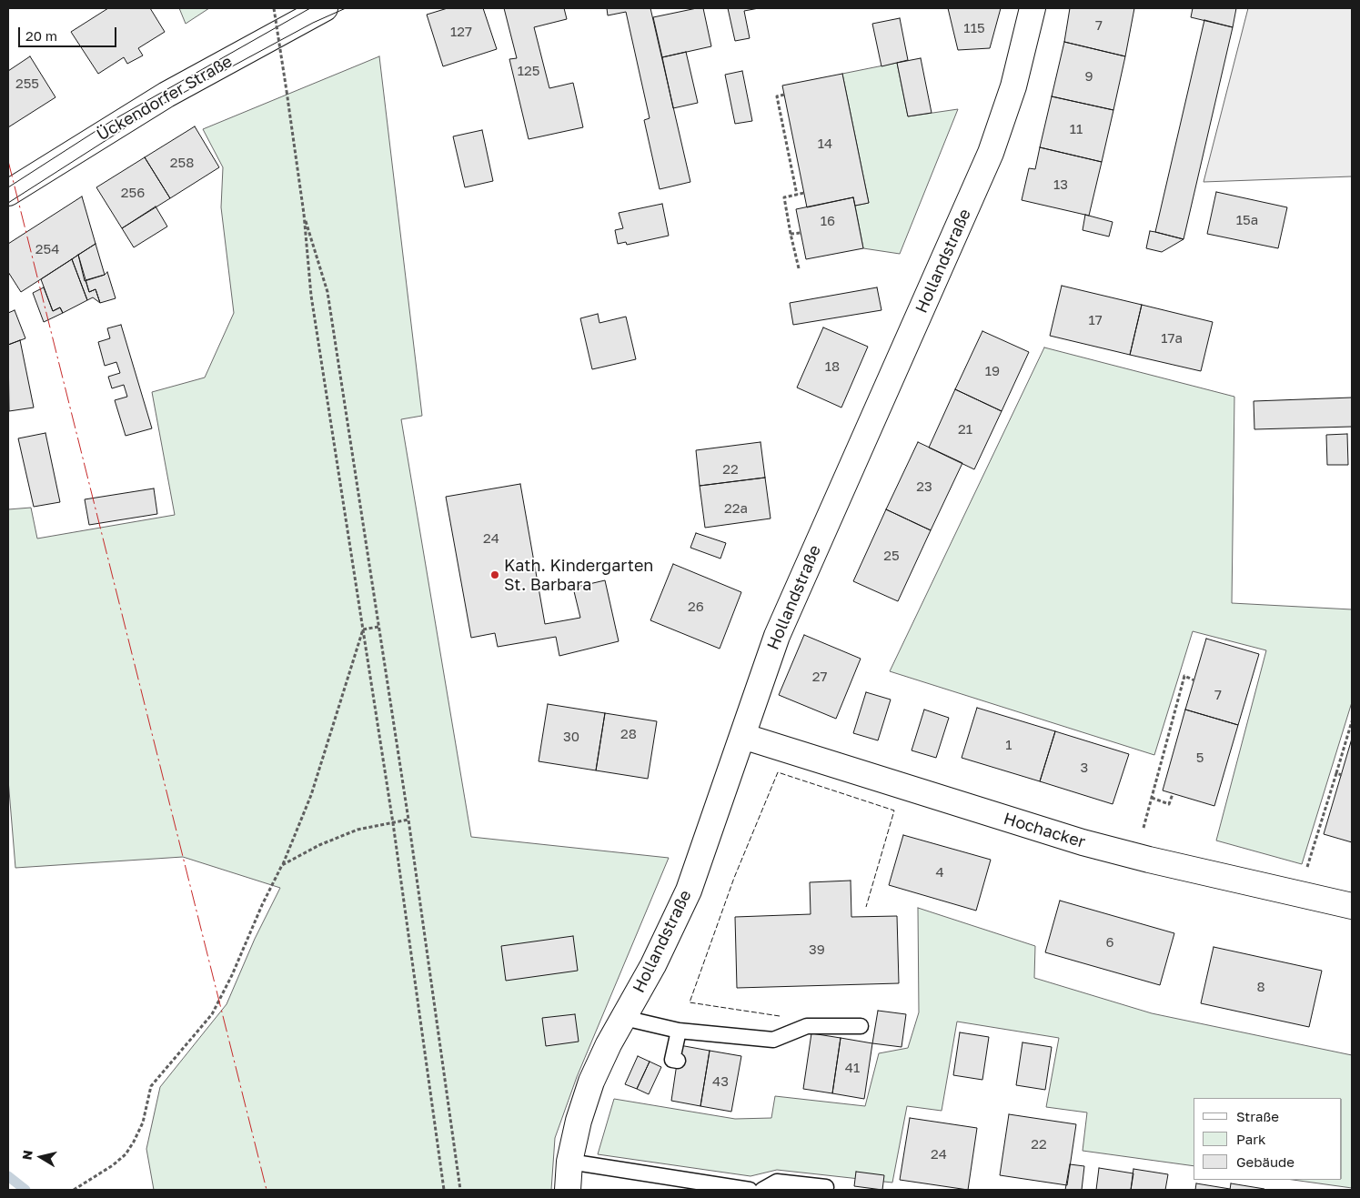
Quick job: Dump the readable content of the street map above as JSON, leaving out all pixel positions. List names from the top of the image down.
{
  "streets": {
    "street": ["Ückendorfer Straße", "Hollandstraße", "Hochacker"]
  },
  "crossings": [
    ["Hollandstraße", "Hochacker"]
  ],
  "places": ["Kath. Kindergarten St. Barbara"],
  "house_numbers": [
    "7",
    "115",
    "127",
    "125",
    "9",
    "255",
    "11",
    "14",
    "258",
    "13",
    "256",
    "15a",
    "16",
    "254",
    "17",
    "17a",
    "18",
    "19",
    "21",
    "22",
    "23",
    "22a",
    "24",
    "25",
    "26",
    "27",
    "7",
    "28",
    "30",
    "1",
    "5",
    "3",
    "4",
    "6",
    "39",
    "8",
    "41",
    "43",
    "22",
    "24"
  ],
  "legend": ["Straße", "Park", "Gebäude"],
  "scale_bar": "20 m",
  "north": "left"
}
